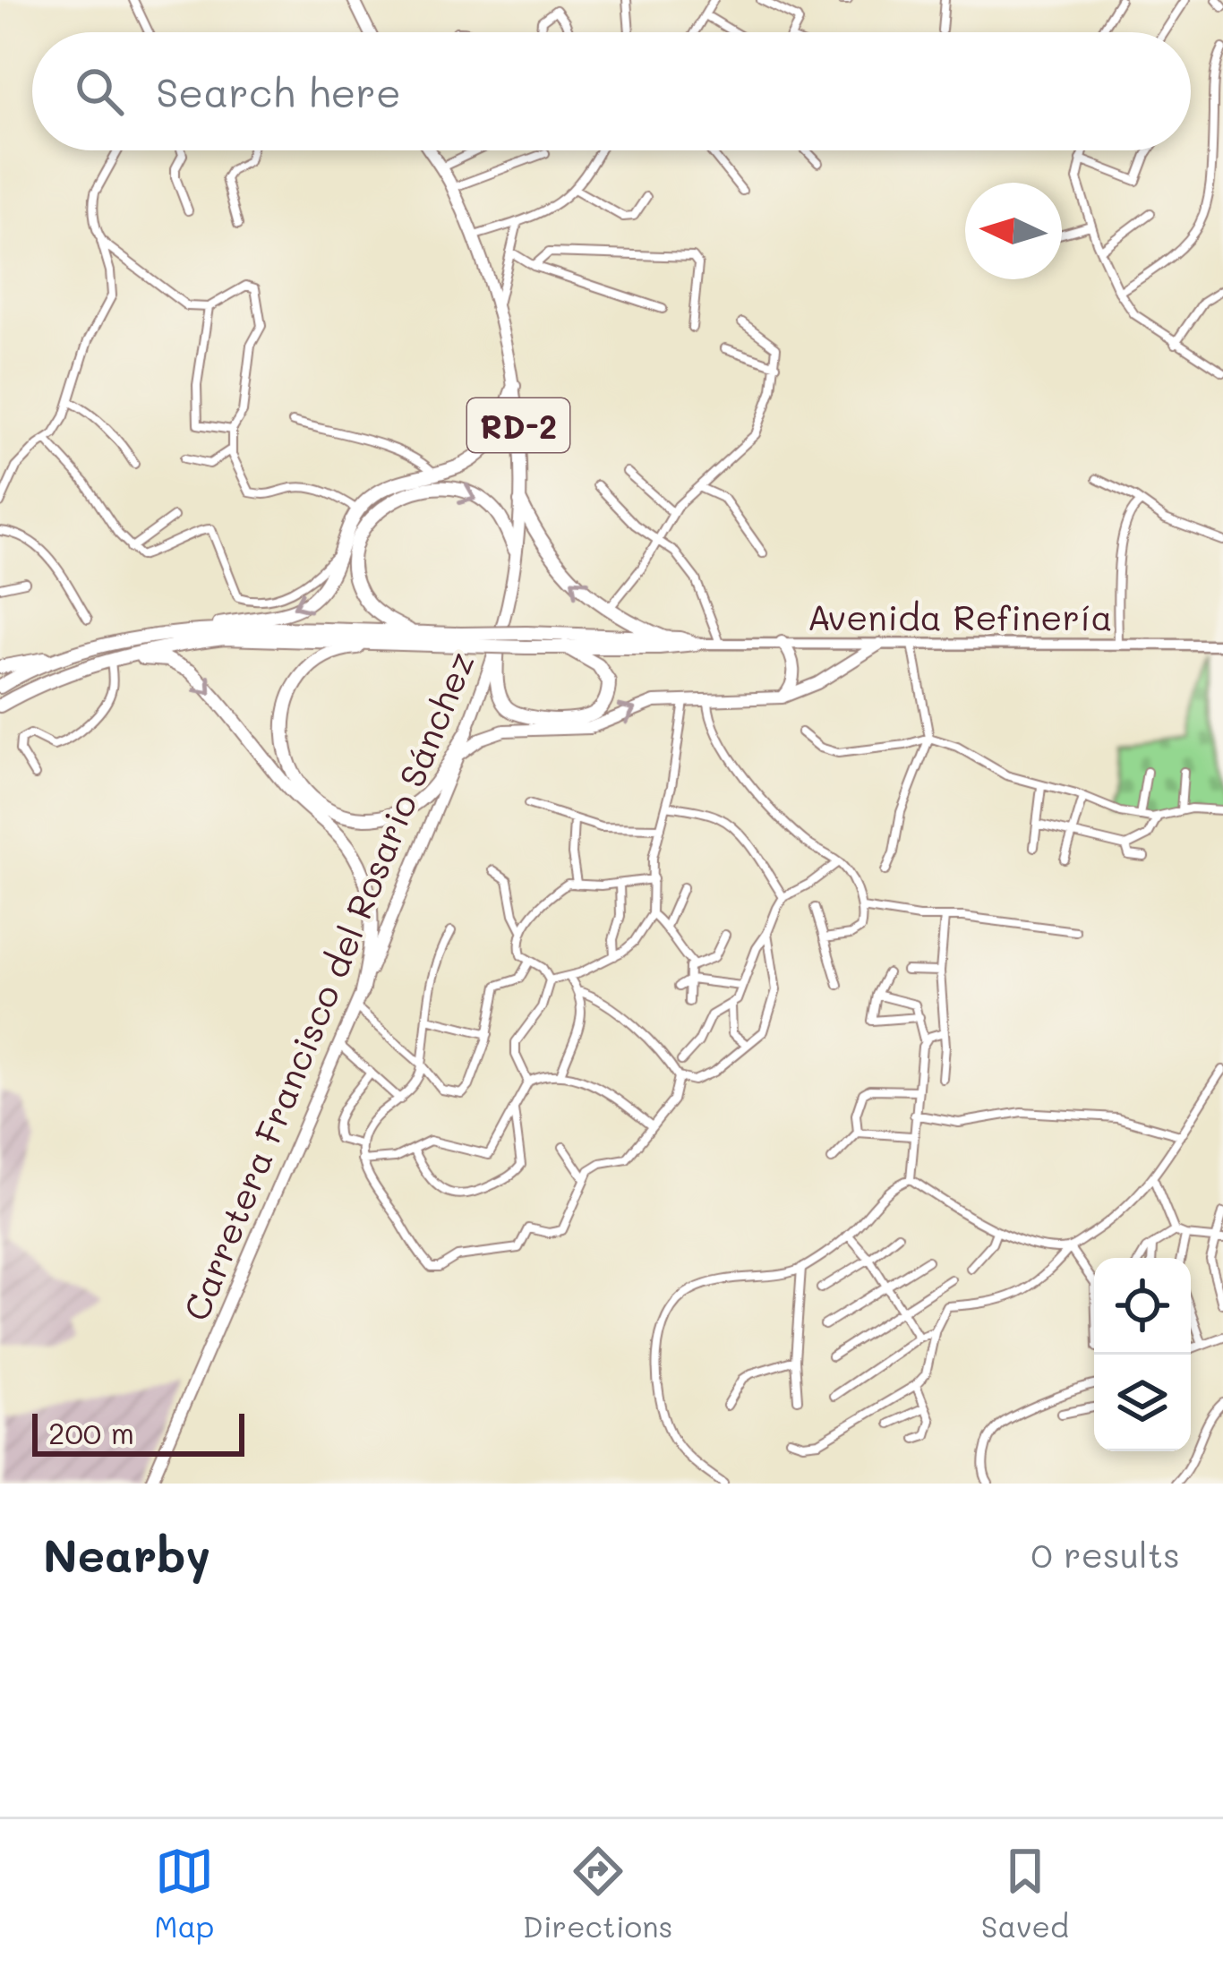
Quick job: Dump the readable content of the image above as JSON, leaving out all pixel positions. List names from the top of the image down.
{
  "streets": {
    "main road": ["RD-2", "Avenida Refinería", "Carretera Francisco del Rosario Sánchez"]
  },
  "scale_bar": "200 m",
  "north": "left",
  "page": {
    "search": "Search here",
    "scale": "200 m",
    "heading": ["Nearby", "0 results"],
    "nav": ["Map", "Directions", "Saved"]
  }
}
